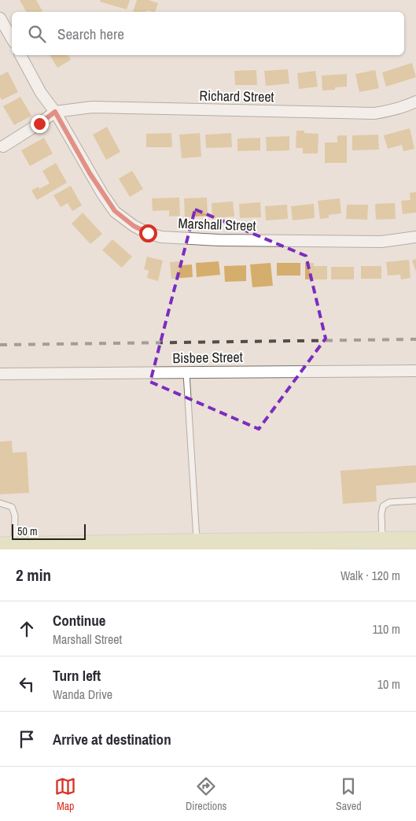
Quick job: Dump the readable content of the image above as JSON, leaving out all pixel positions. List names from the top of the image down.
{
  "streets": {
    "street": ["Richard Street", "Marshall Street", "Bisbee Street"]
  },
  "crossings": [
    ["Richard Street", "Marshall Street"]
  ],
  "scale_bar": "50 m",
  "page": {
    "search": "Search here",
    "scale": "50 m",
    "heading": ["2 min", "Walk · 120 m"],
    "list": [
      ["Continue", "Marshall Street", "110 m"],
      ["Turn left", "Wanda Drive", "10 m"],
      "Arrive at destination"
    ],
    "nav": ["Map", "Directions", "Saved"]
  }
}
